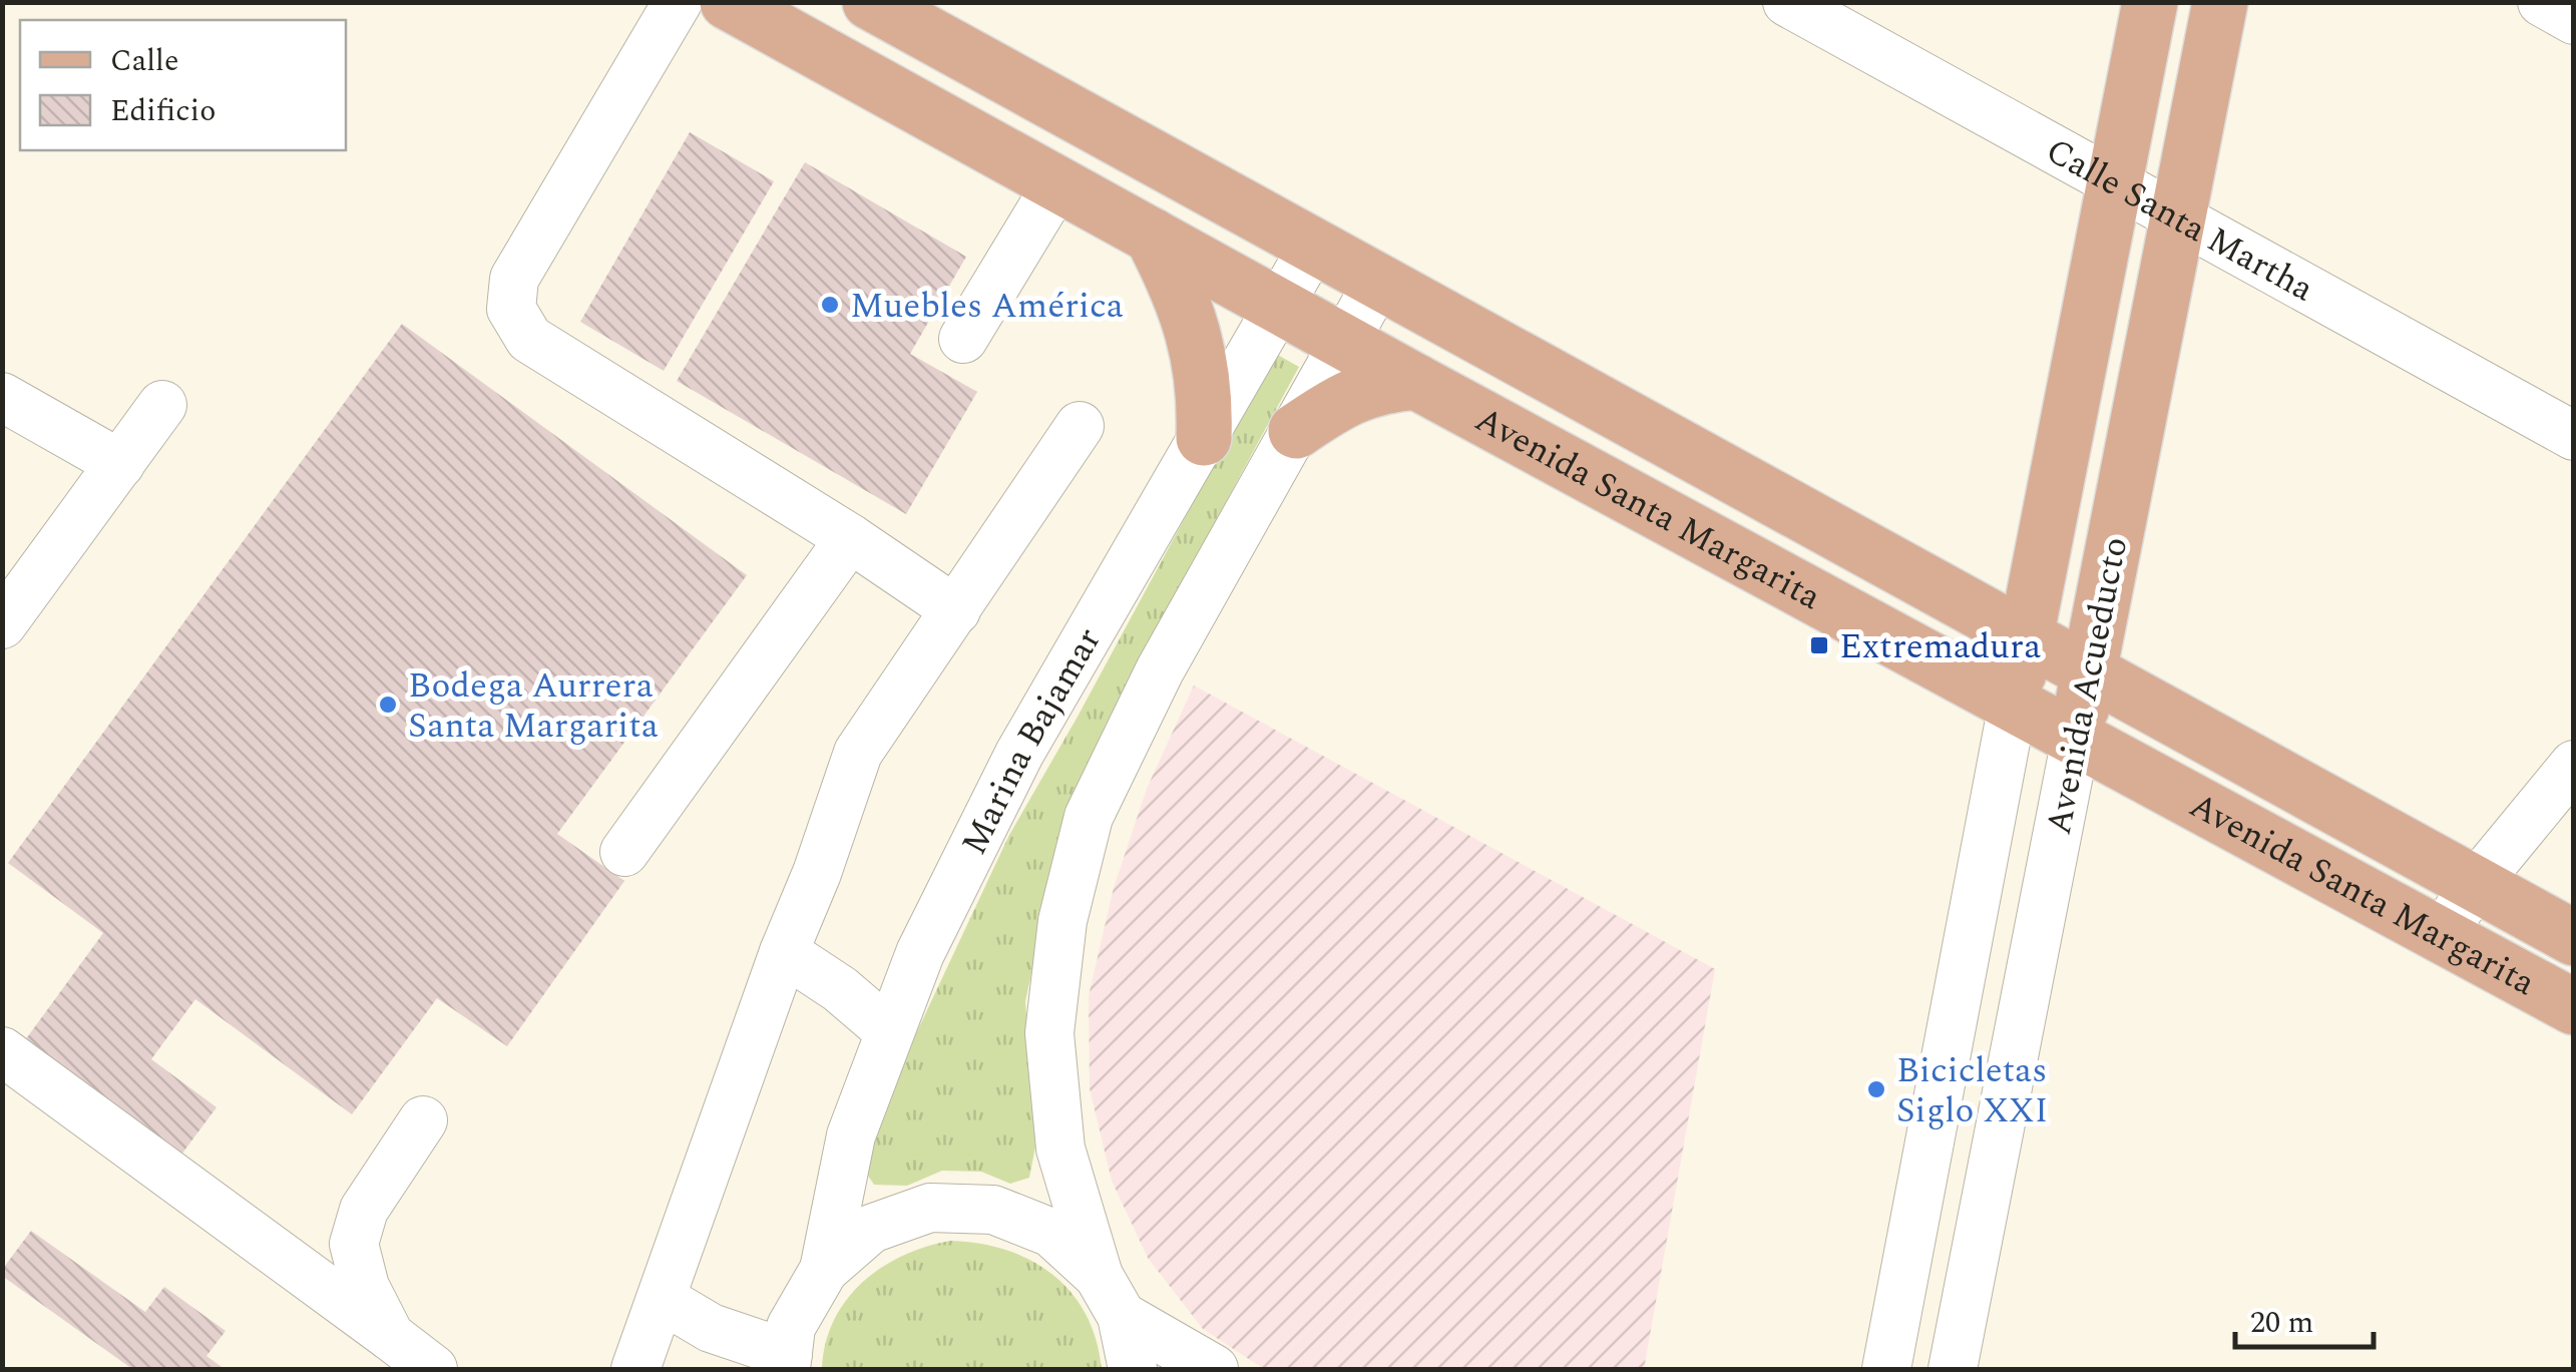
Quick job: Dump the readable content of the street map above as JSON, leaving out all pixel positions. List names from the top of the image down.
{
  "streets": {
    "main road": ["Avenida Santa Margarita", "Avenida Acueducto"],
    "street": ["Calle Santa Martha", "Marina Bajamar"]
  },
  "crossings": [
    ["Calle Santa Martha", "Avenida Acueducto"],
    ["Avenida Santa Margarita", "Avenida Acueducto"],
    ["Avenida Santa Margarita", "Marina Bajamar"]
  ],
  "places": {
    "other": ["Muebles América", "Bodega Aurrera Santa Margarita", "Bicicletas Siglo XXI"],
    "transit": ["Extremadura"]
  },
  "legend": ["Calle", "Edificio"],
  "scale_bar": "20 m"
}
